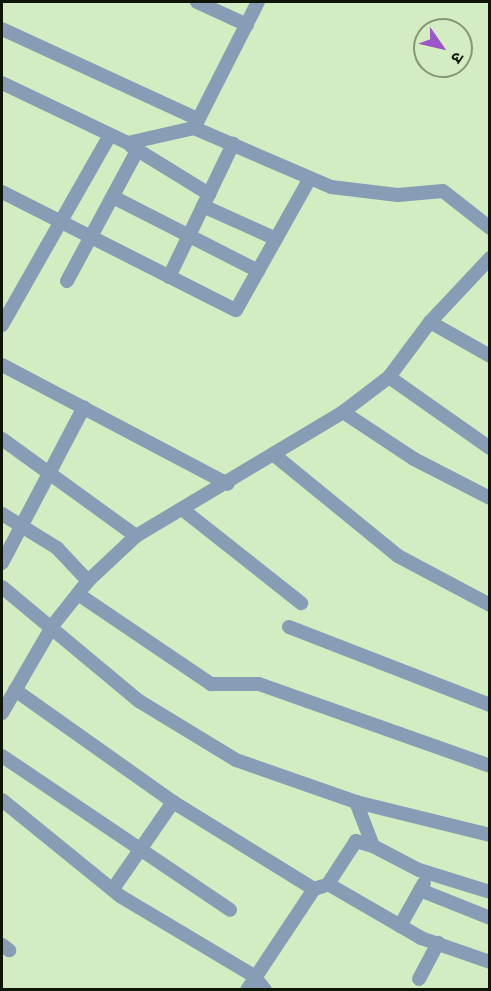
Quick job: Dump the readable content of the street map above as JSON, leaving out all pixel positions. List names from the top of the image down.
{
  "north": "bottom right"
}
